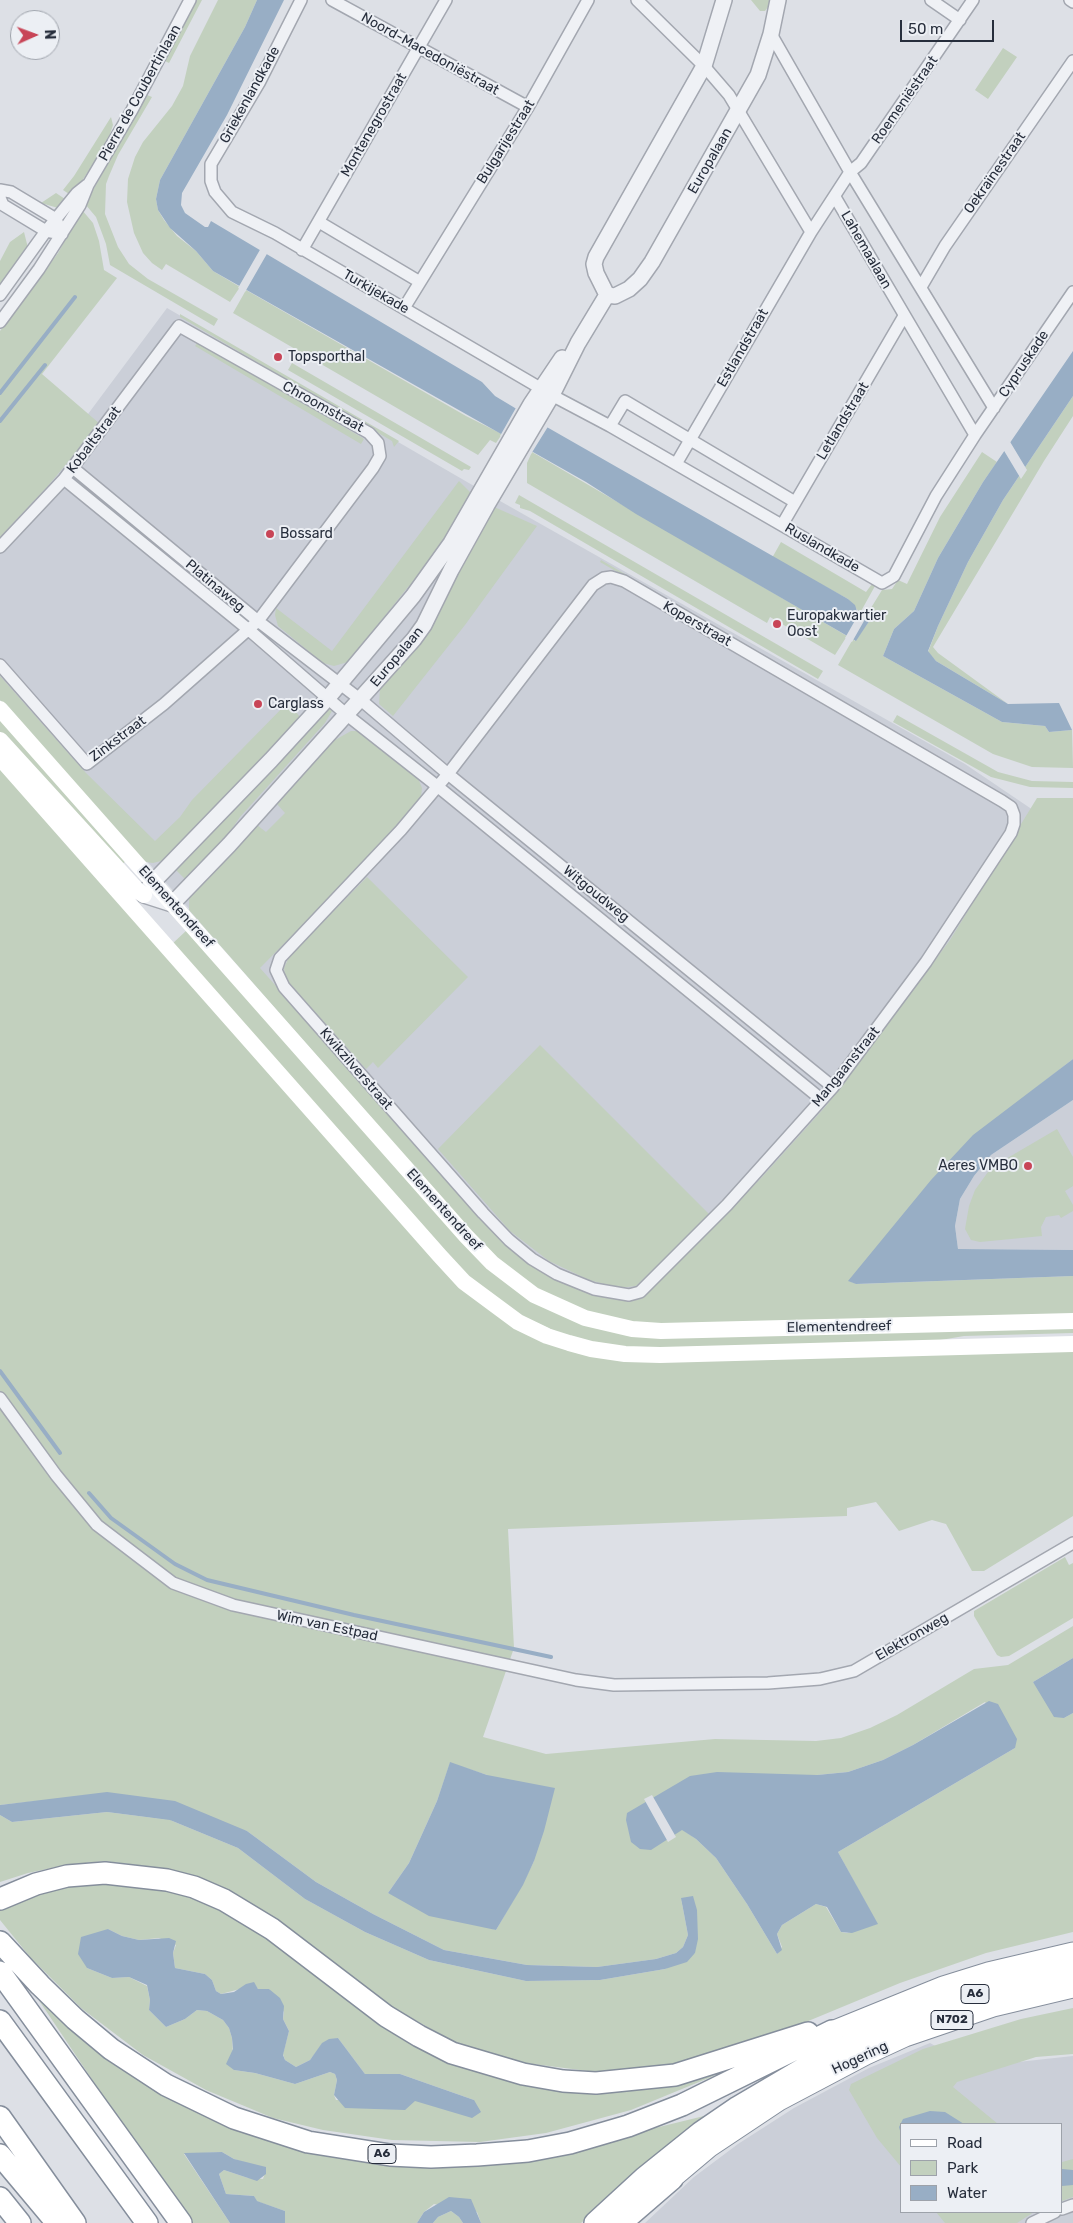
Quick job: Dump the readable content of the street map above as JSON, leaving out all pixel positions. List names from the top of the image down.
{
  "streets": {
    "highway": ["A6", "N702", "Hogering"],
    "main road": ["Elementendreef"],
    "street": [
      "Noord-Macedoniëstraat",
      "Pierre de Coubertinlaan",
      "Griekenlandkade",
      "Roemeniëstraat",
      "Montenegrostraat",
      "Bulgarijestraat",
      "Europalaan",
      "Oekraïnestraat",
      "Lahemaalaan",
      "Turkijekade",
      "Estlandstraat",
      "Cypruskade",
      "Chroomstraat",
      "Letlandstraat",
      "Kobaltstraat",
      "Ruslandkade",
      "Platinaweg",
      "Koperstraat",
      "Zinkstraat",
      "Witgoudweg",
      "Mangaanstraat",
      "Kwikzilverstraat",
      "Wim van Estpad",
      "Elektronweg"
    ]
  },
  "crossings": [
    ["Noord-Macedoniëstraat", "Montenegrostraat"],
    ["Noord-Macedoniëstraat", "Bulgarijestraat"],
    ["Griekenlandkade", "Turkijekade"],
    ["Roemeniëstraat", "Lahemaalaan"],
    ["Montenegrostraat", "Turkijekade"],
    ["Bulgarijestraat", "Turkijekade"],
    ["Europalaan", "Lahemaalaan"],
    ["Europalaan", "Turkijekade"],
    ["Europalaan", "Ruslandkade"],
    ["Europalaan", "Platinaweg"],
    ["Europalaan", "Witgoudweg"],
    ["Europalaan", "Elementendreef"],
    ["Oekraïnestraat", "Lahemaalaan"],
    ["Lahemaalaan", "Estlandstraat"],
    ["Lahemaalaan", "Cypruskade"],
    ["Lahemaalaan", "Letlandstraat"],
    ["Lahemaalaan", "Ruslandkade"],
    ["Turkijekade", "Ruslandkade"],
    ["Estlandstraat", "Ruslandkade"],
    ["Cypruskade", "Ruslandkade"],
    ["Chroomstraat", "Kobaltstraat"],
    ["Chroomstraat", "Platinaweg"],
    ["Chroomstraat", "Zinkstraat"],
    ["Letlandstraat", "Ruslandkade"],
    ["Kobaltstraat", "Platinaweg"],
    ["Platinaweg", "Zinkstraat"],
    ["Platinaweg", "Witgoudweg"],
    ["Koperstraat", "Witgoudweg"],
    ["Koperstraat", "Mangaanstraat"],
    ["Koperstraat", "Kwikzilverstraat"],
    ["Witgoudweg", "Mangaanstraat"],
    ["Witgoudweg", "Kwikzilverstraat"],
    ["Mangaanstraat", "Kwikzilverstraat"],
    ["Wim van Estpad", "Elektronweg"],
    ["A6", "Hogering"]
  ],
  "places": [
    "Topsporthal",
    "Bossard",
    "Europakwartier Oost",
    "Carglass",
    "Aeres VMBO"
  ],
  "legend": ["Road", "Park", "Water"],
  "scale_bar": "50 m",
  "north": "right"
}
